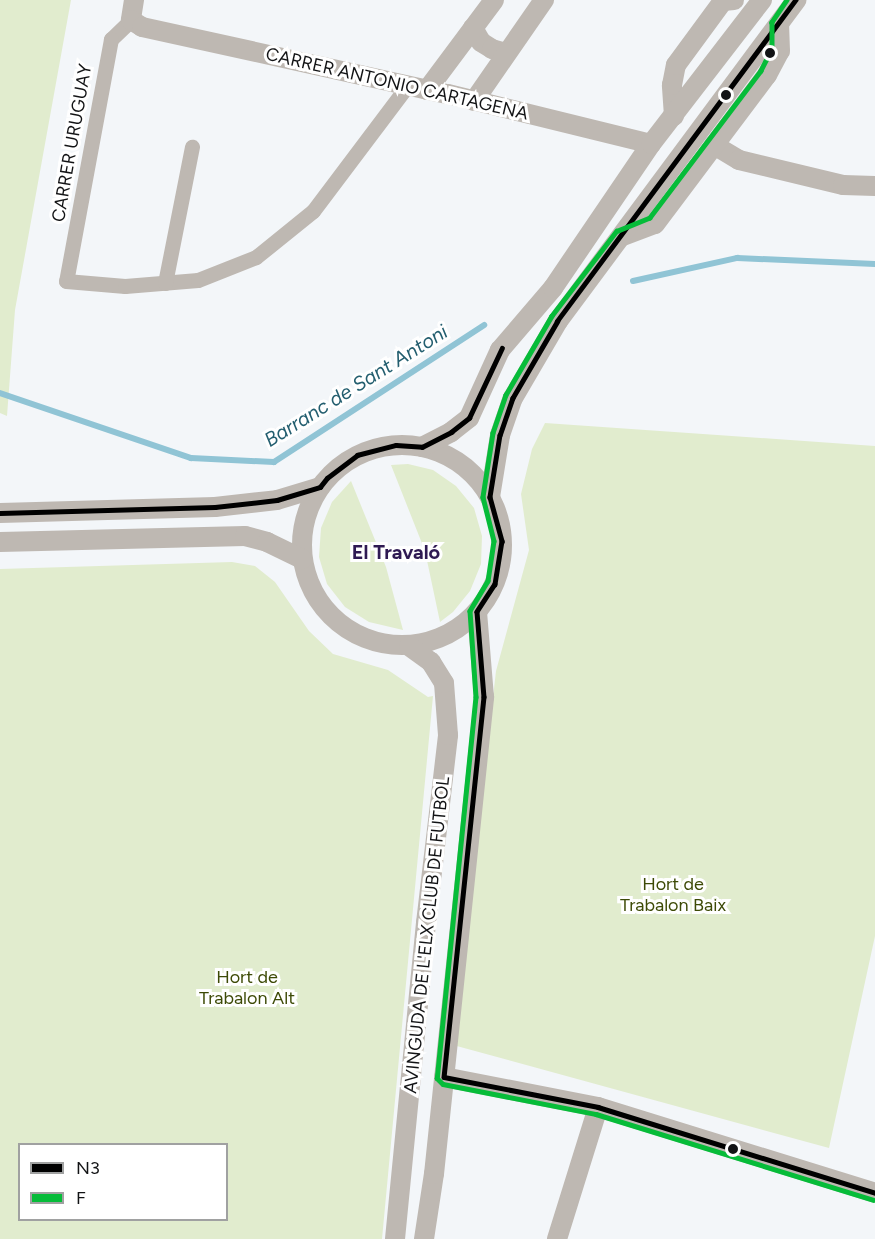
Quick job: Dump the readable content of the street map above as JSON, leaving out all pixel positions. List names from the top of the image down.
{
  "streets": {
    "street": ["CARRER ANTONIO CARTAGENA", "CARRER URUGUAY", "AVINGUDA DE L'ELX CLUB DE FUTBOL"]
  },
  "crossings": [
    ["CARRER ANTONIO CARTAGENA", "CARRER URUGUAY"]
  ],
  "districts": ["El Travaló"],
  "water": ["Barranc de Sant Antoni"],
  "parks": ["Hort de Trabalon Baix", "Hort de Trabalon Alt"],
  "lines": ["transit line N3", "transit line F"],
  "legend": ["N3", "F"]
}
